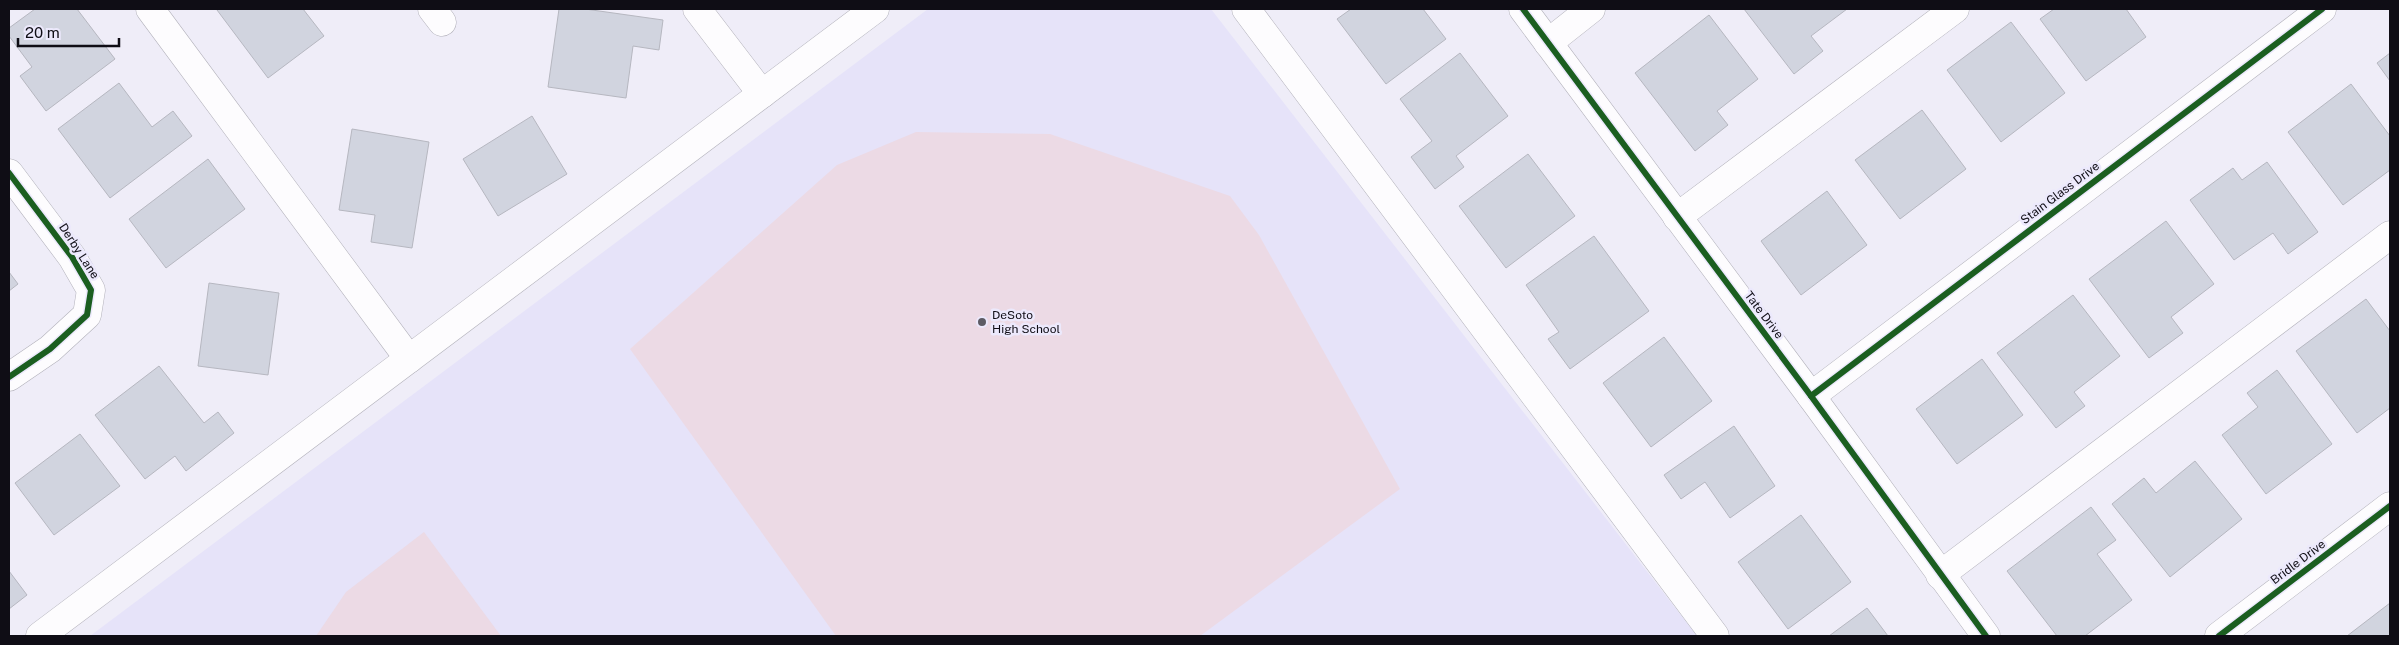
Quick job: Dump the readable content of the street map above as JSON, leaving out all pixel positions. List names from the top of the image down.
{
  "streets": {
    "street": [
      "Stain Glass Drive",
      "Derby Lane",
      "Tate Drive",
      "Bridle Drive"
    ]
  },
  "crossings": [
    ["Stain Glass Drive", "Tate Drive"]
  ],
  "places": ["DeSoto High School"],
  "scale_bar": "20 m"
}
